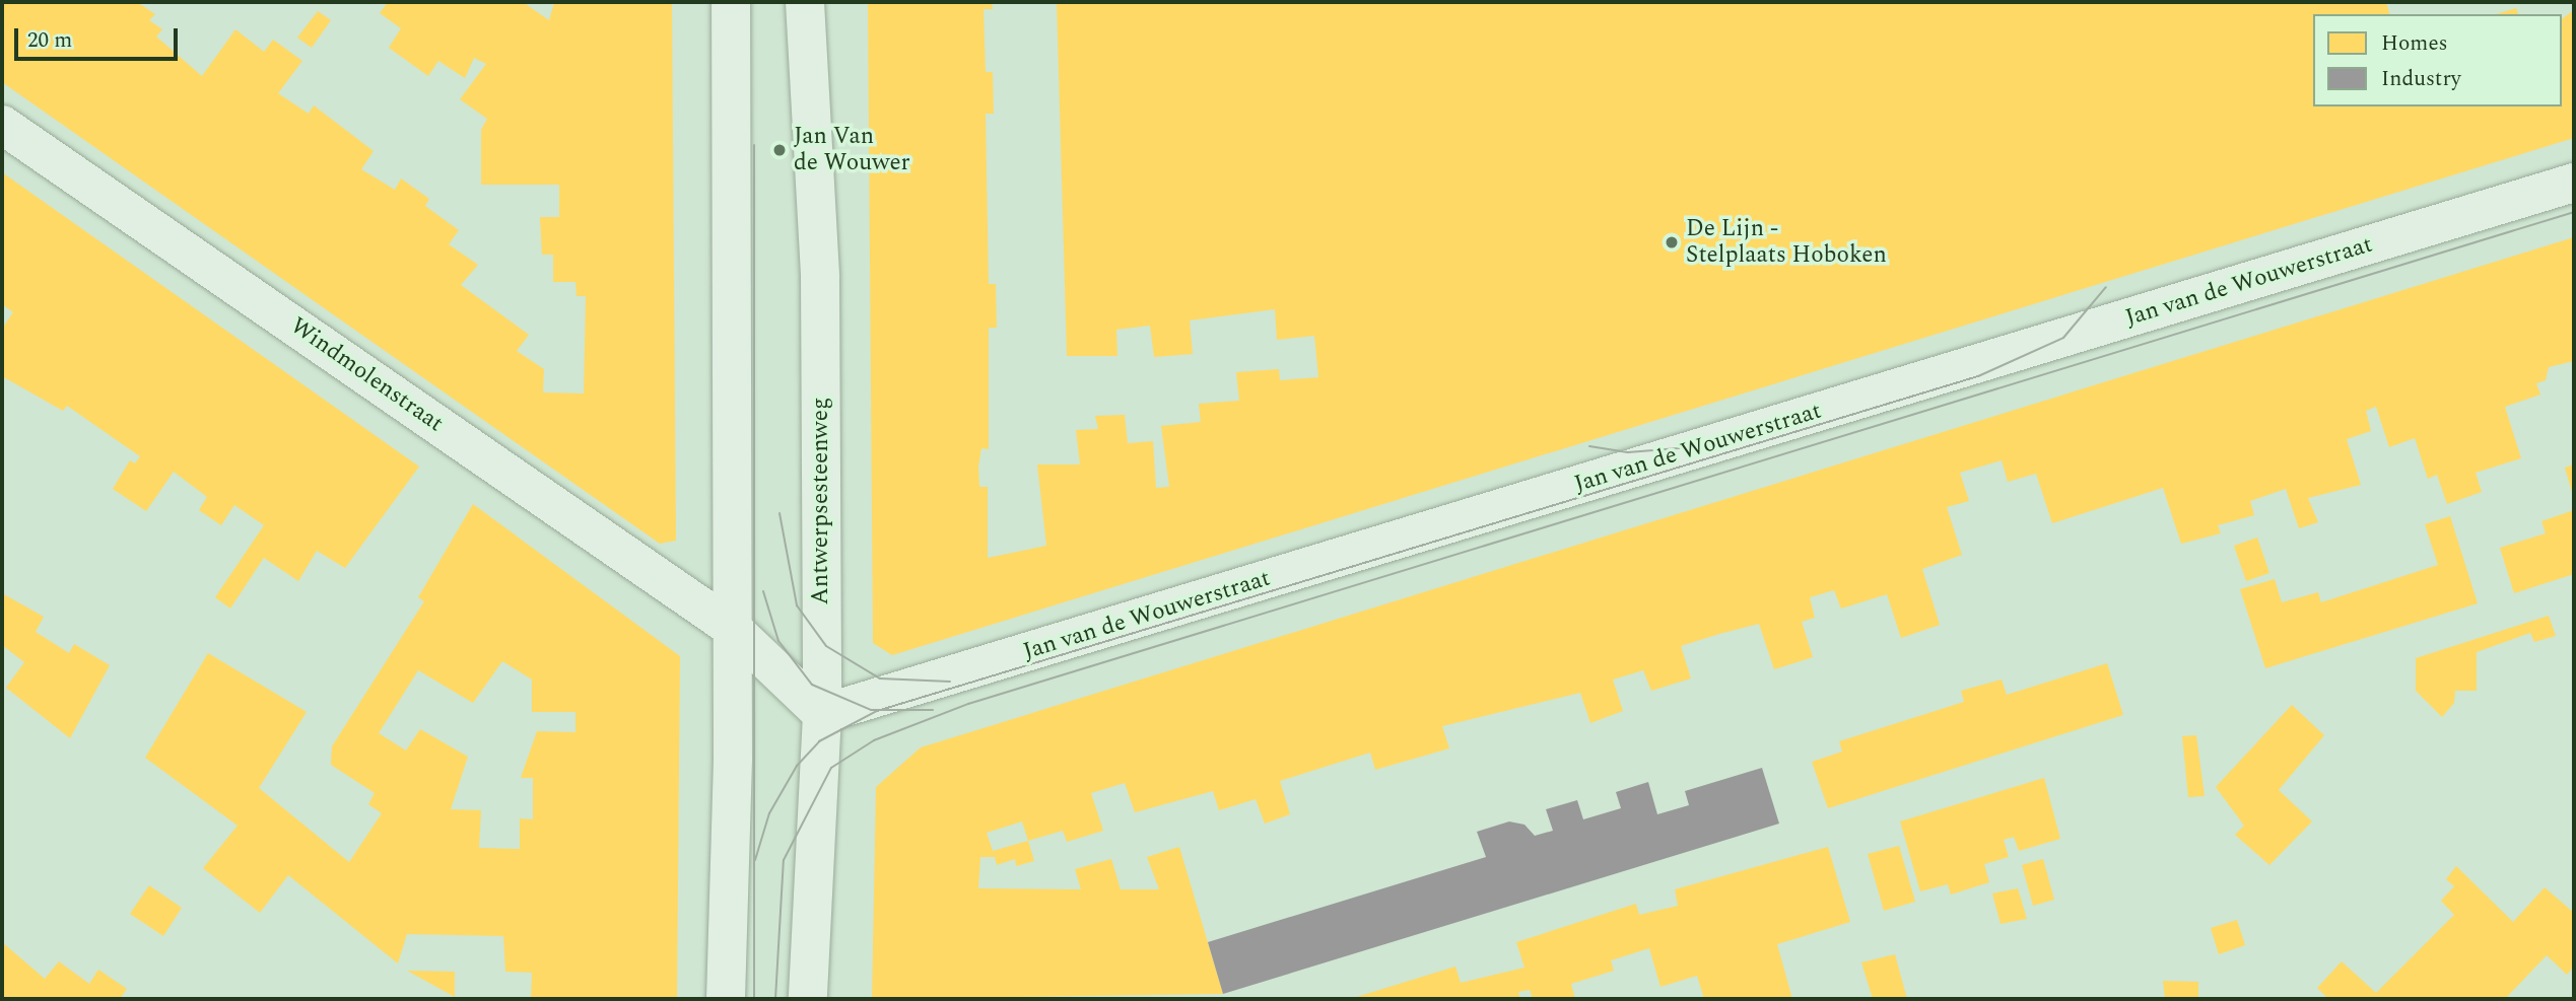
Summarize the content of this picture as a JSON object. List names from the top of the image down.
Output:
{
  "streets": {
    "street": ["Jan van de Wouwerstraat", "Windmolenstraat", "Antwerpsesteenweg"]
  },
  "crossings": [
    ["Jan van de Wouwerstraat", "Windmolenstraat"],
    ["Jan van de Wouwerstraat", "Antwerpsesteenweg"],
    ["Windmolenstraat", "Antwerpsesteenweg"]
  ],
  "places": ["Jan Van de Wouwer", "De Lijn - Stelplaats Hoboken"],
  "legend": ["Homes", "Industry"],
  "scale_bar": "20 m"
}
